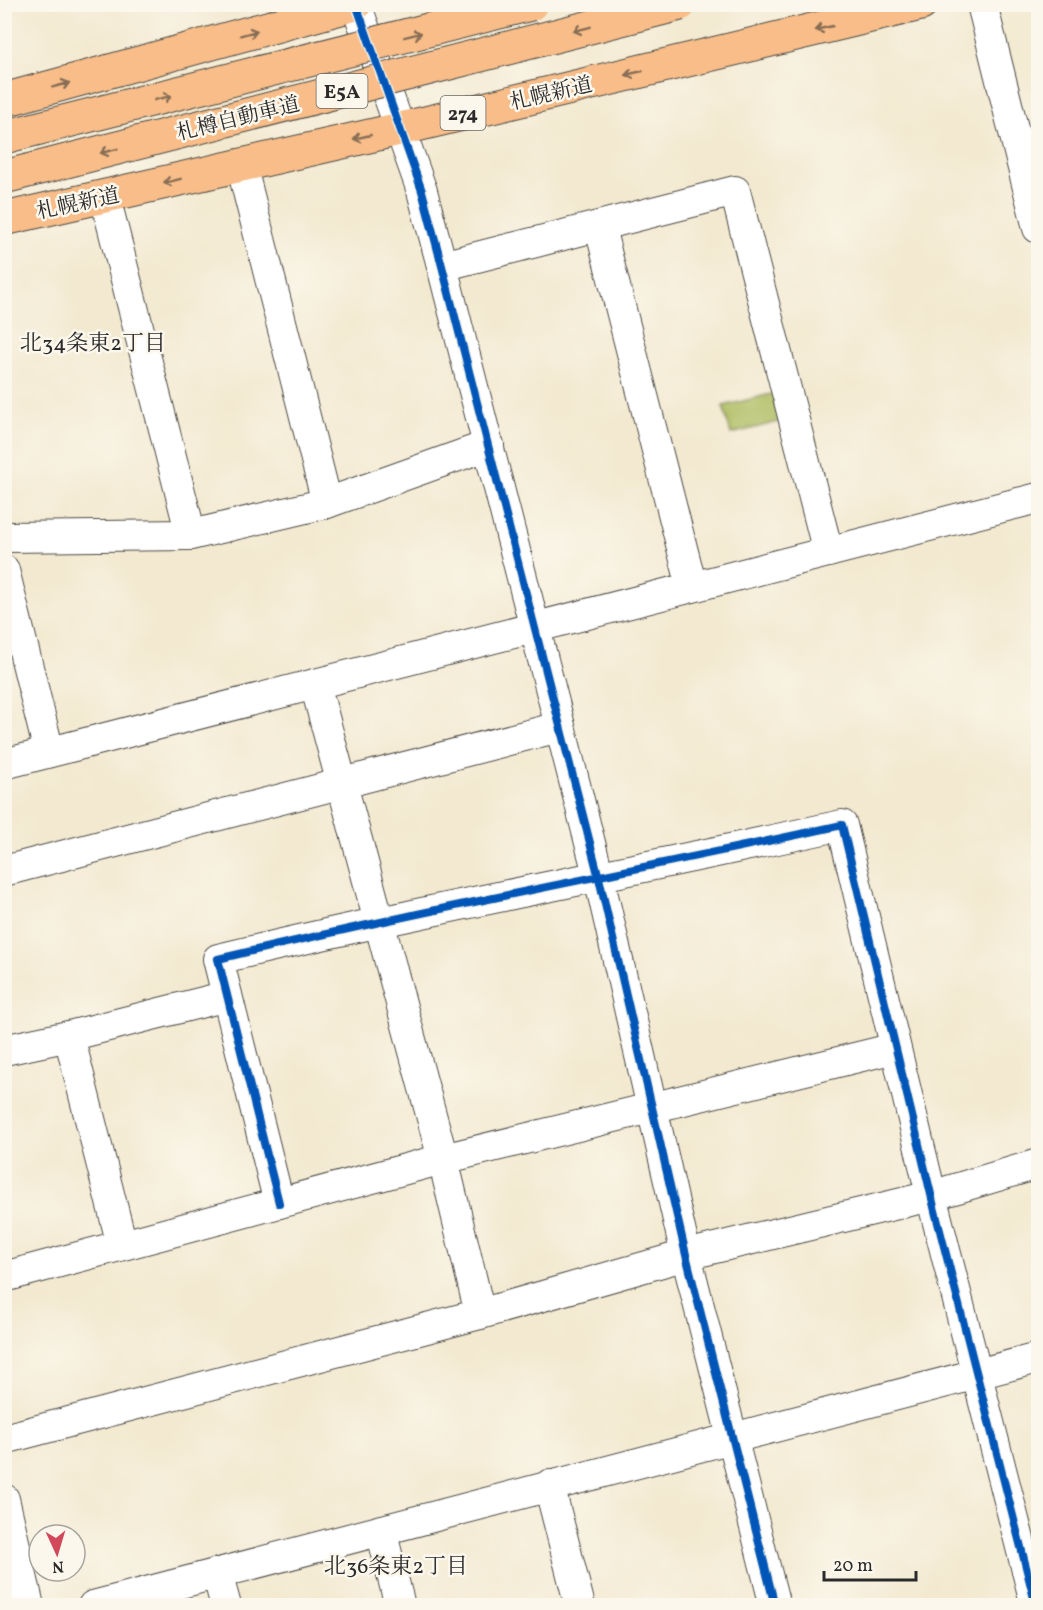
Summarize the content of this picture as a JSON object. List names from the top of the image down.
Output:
{
  "streets": {
    "highway": [
      "E5A",
      "札幌新道",
      "274",
      "札樽自動車道"
    ]
  },
  "districts": ["北34条東2丁目", "北36条東2丁目"],
  "scale_bar": "20 m",
  "north": "bottom"
}
